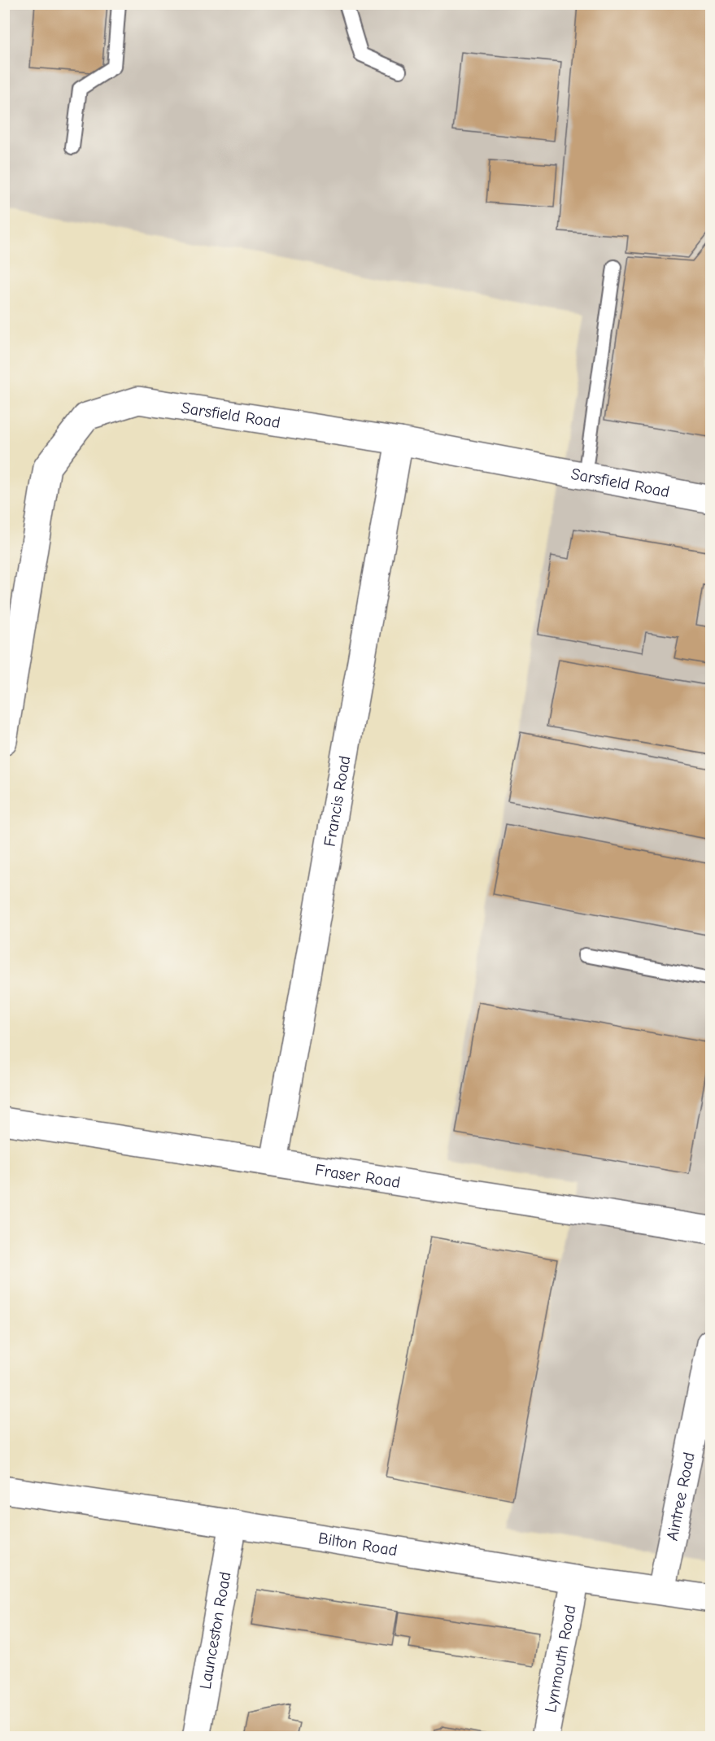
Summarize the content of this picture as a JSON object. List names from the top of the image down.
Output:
{
  "streets": {
    "street": [
      "Sarsfield Road",
      "Francis Road",
      "Fraser Road",
      "Aintree Road",
      "Bilton Road",
      "Launceston Road",
      "Lynmouth Road"
    ]
  },
  "crossings": [
    ["Sarsfield Road", "Francis Road"],
    ["Francis Road", "Fraser Road"],
    ["Aintree Road", "Bilton Road"],
    ["Bilton Road", "Launceston Road"],
    ["Bilton Road", "Lynmouth Road"]
  ]
}
